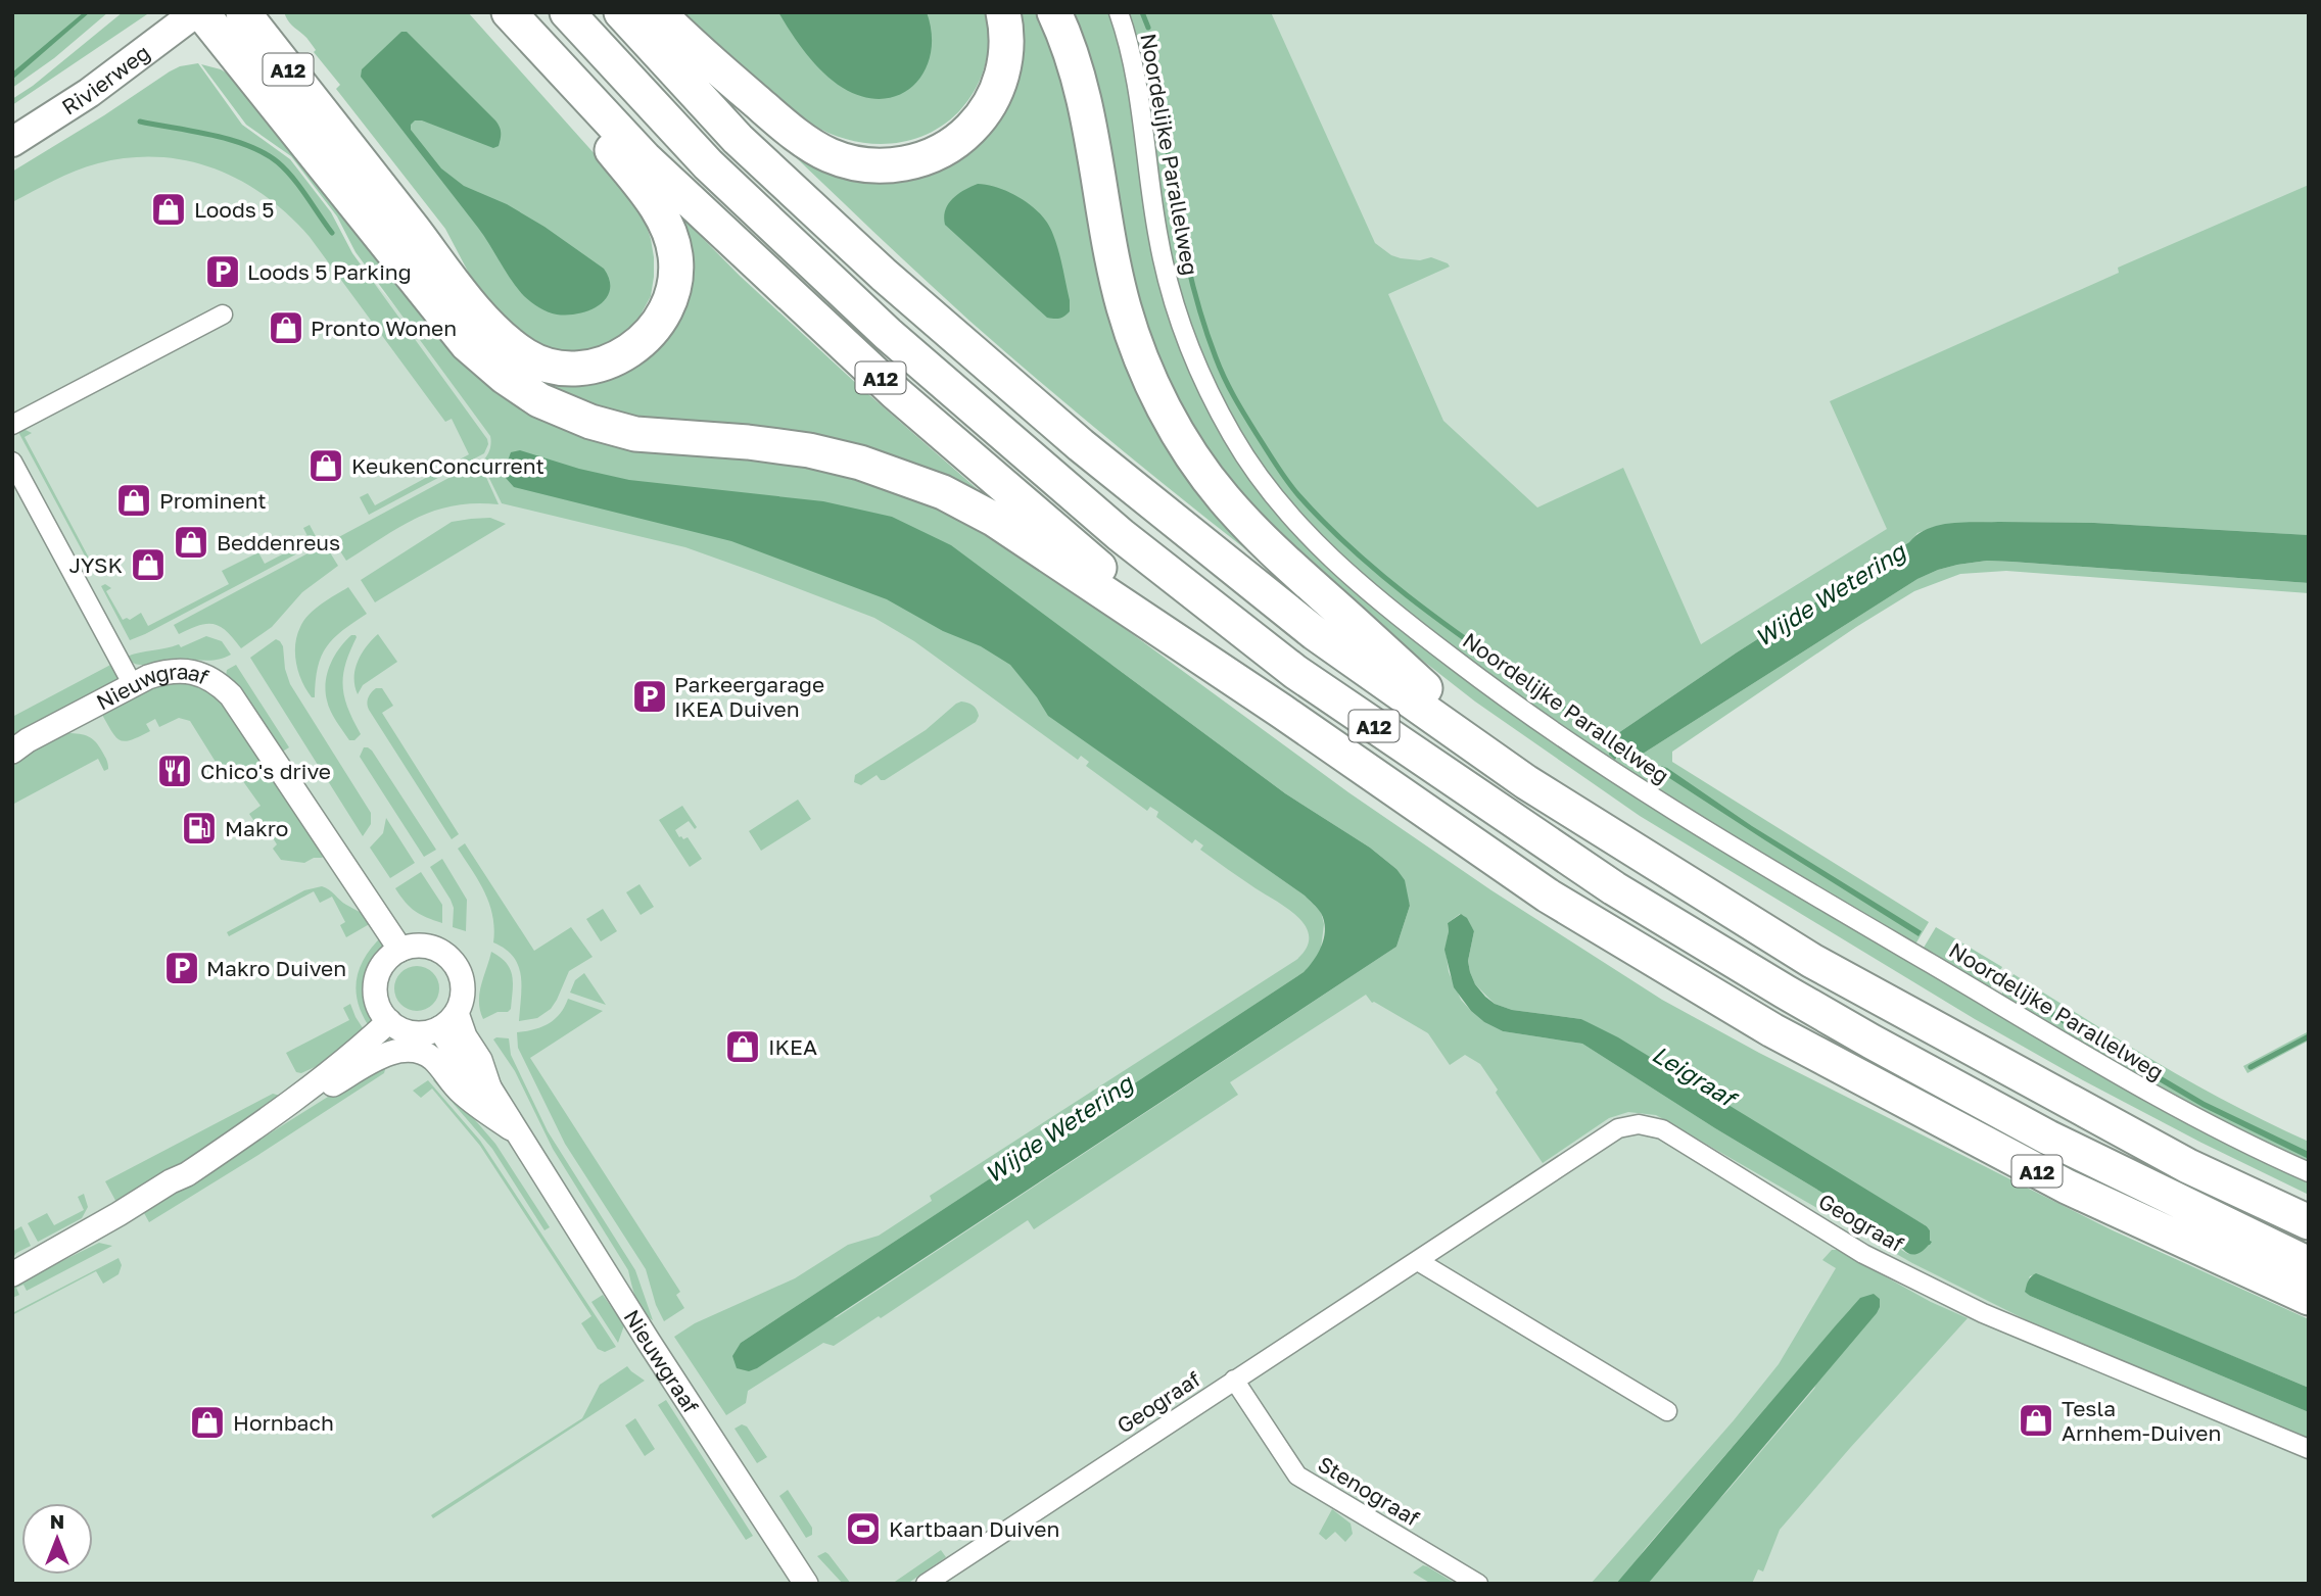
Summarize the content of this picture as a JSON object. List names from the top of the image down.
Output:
{
  "streets": {
    "highway": ["A12"],
    "main road": ["Rivierweg"],
    "street": [
      "Noordelijke Parallelweg",
      "Nieuwgraaf",
      "Geograaf",
      "Stenograaf"
    ]
  },
  "crossings": [
    ["A12", "Rivierweg"],
    ["Geograaf", "Stenograaf"]
  ],
  "water": ["Wijde Wetering", "Leigraaf"],
  "places": {
    "shop": [
      "Loods 5",
      "Pronto Wonen",
      "KeukenConcurrent",
      "Prominent",
      "Beddenreus",
      "JYSK",
      "IKEA",
      "Tesla Arnhem-Duiven",
      "Hornbach"
    ],
    "parking": ["Loods 5 Parking", "Parkeergarage IKEA Duiven", "Makro Duiven"],
    "restaurant": ["Chico's drive"],
    "fuel station": ["Makro"],
    "sports": ["Kartbaan Duiven"]
  },
  "north": "top"
}
